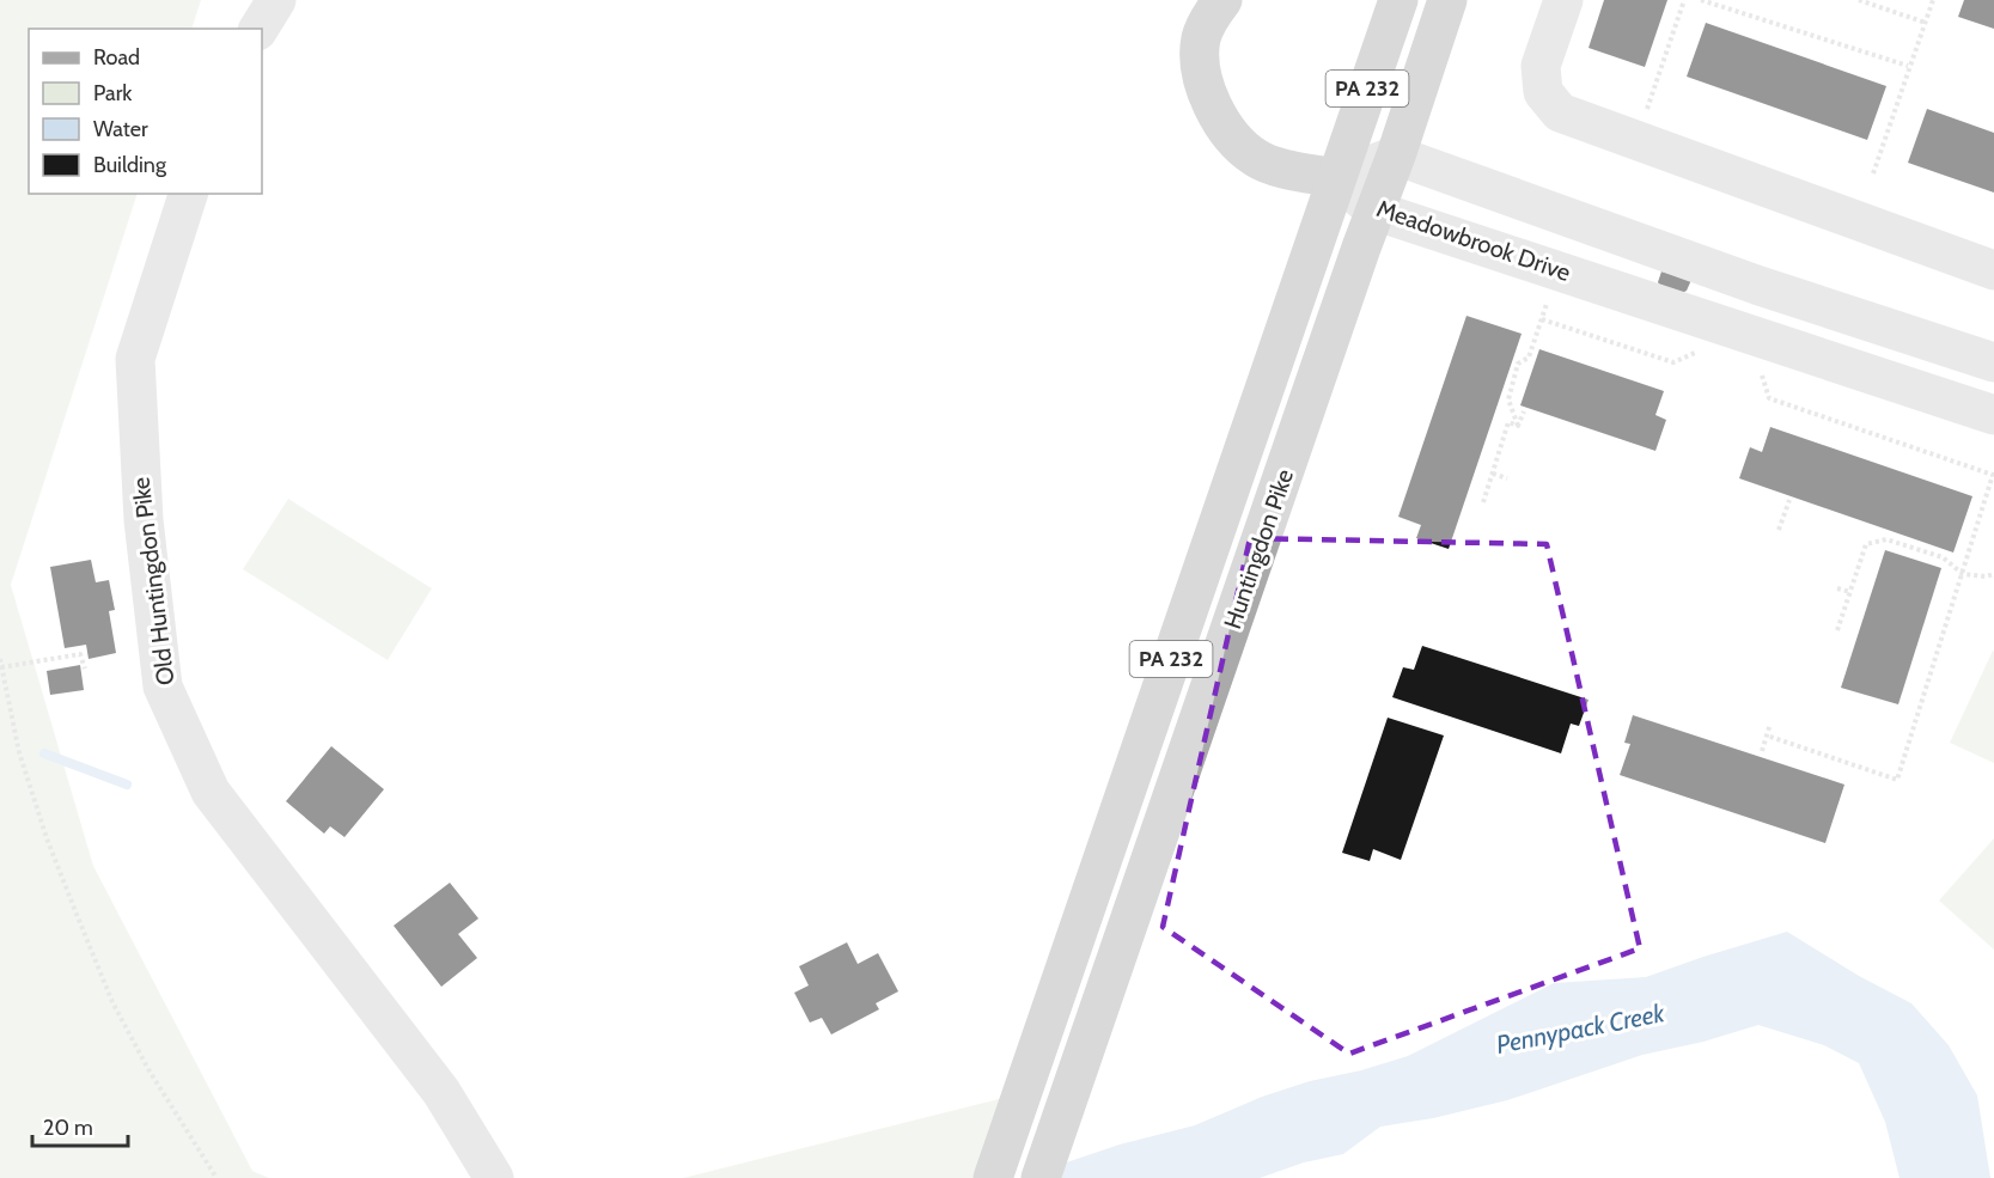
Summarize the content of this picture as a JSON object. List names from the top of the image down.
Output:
{
  "streets": {
    "main road": ["PA 232", "Huntingdon Pike"],
    "street": ["Meadowbrook Drive", "Old Huntingdon Pike"]
  },
  "crossings": [
    ["Meadowbrook Drive", "Huntingdon Pike"]
  ],
  "water": ["Pennypack Creek"],
  "legend": [
    "Road",
    "Park",
    "Water",
    "Building"
  ],
  "scale_bar": "20 m"
}
